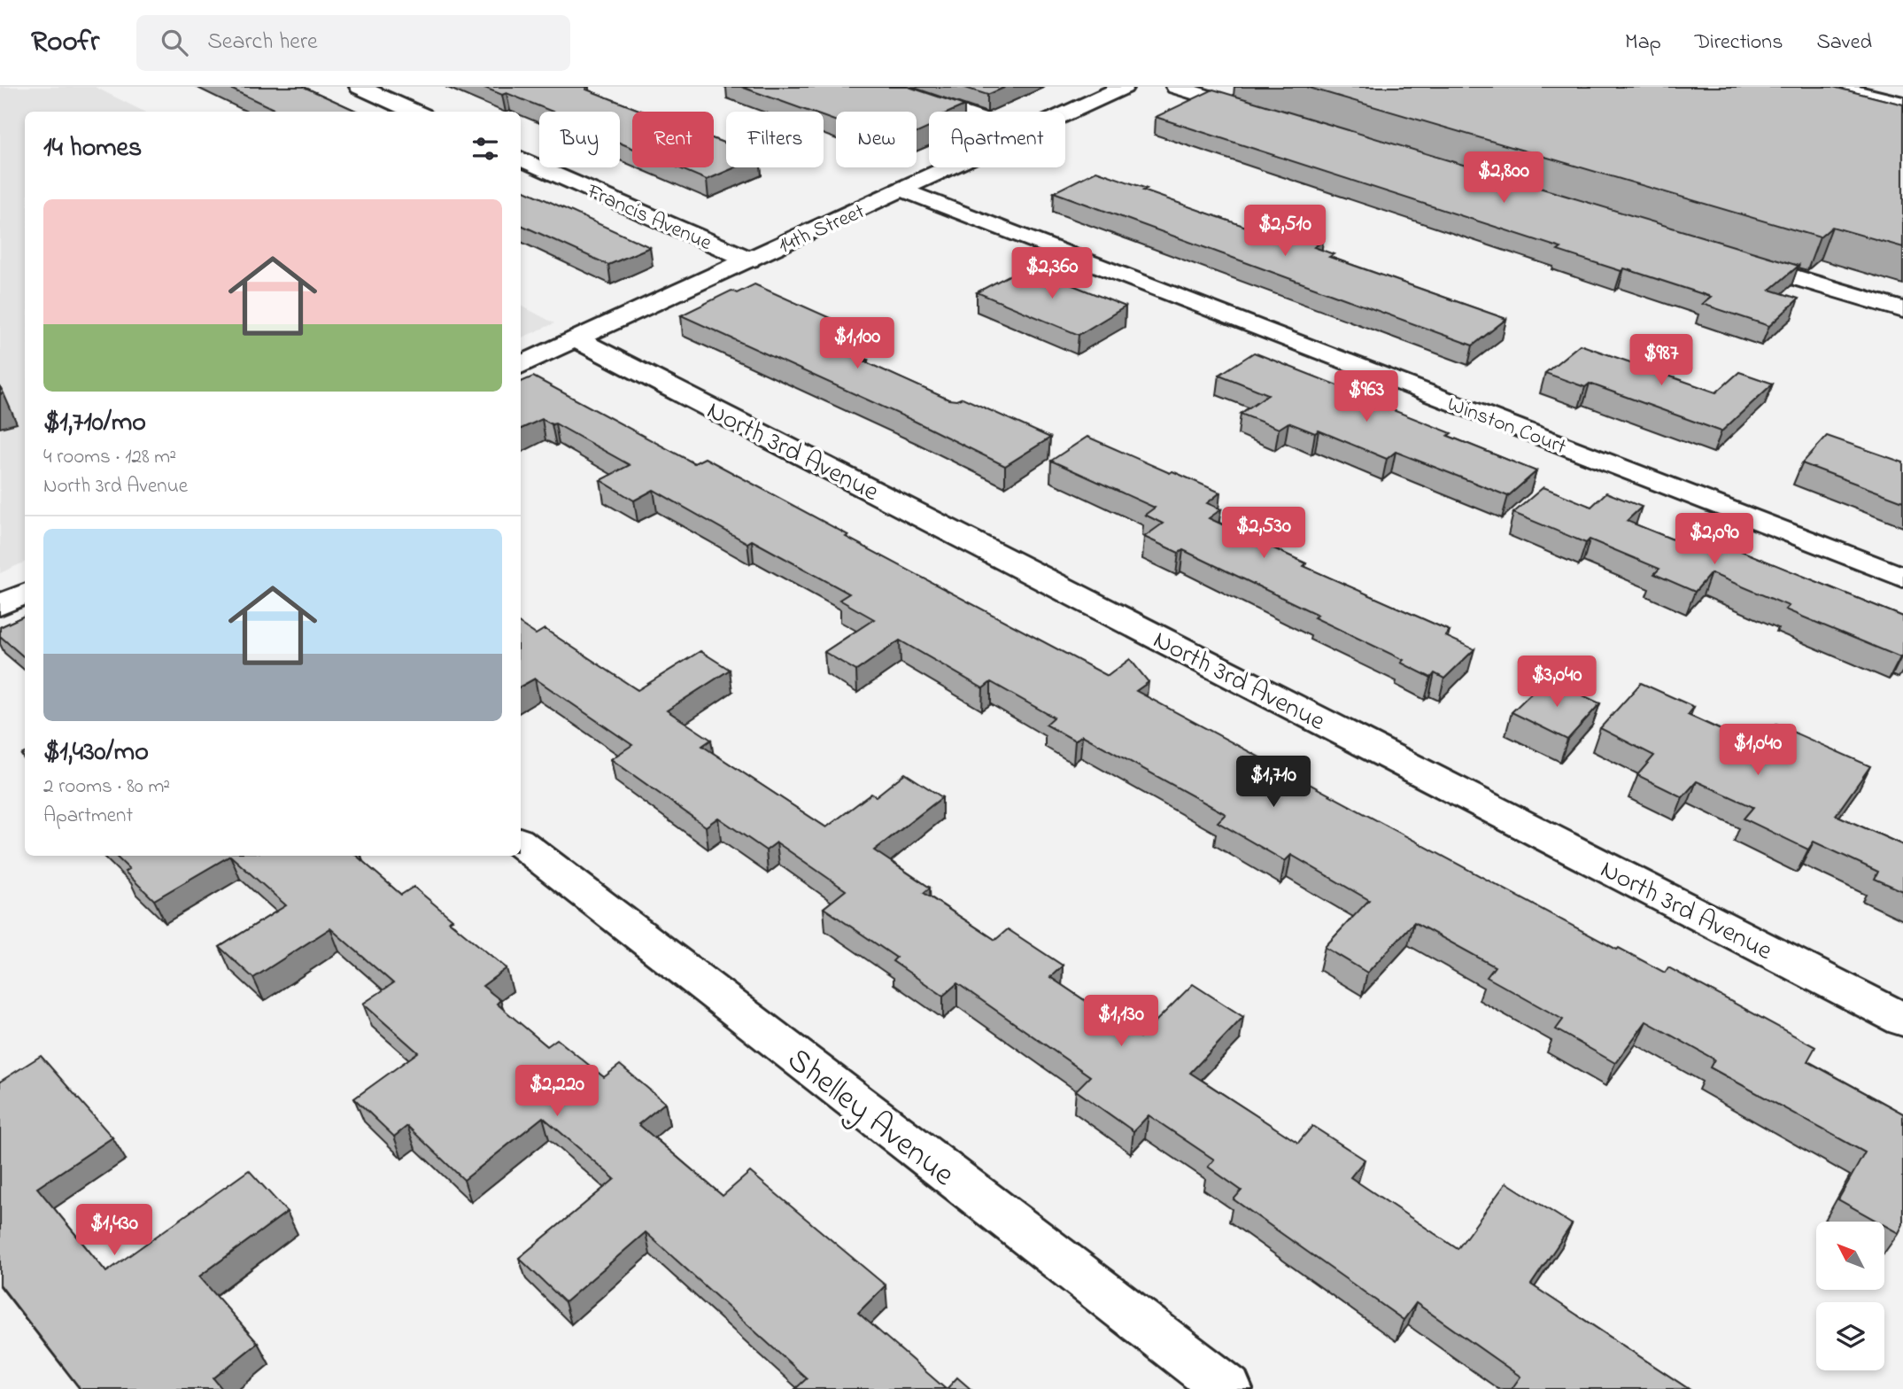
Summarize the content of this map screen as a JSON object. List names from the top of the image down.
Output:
{
  "streets": {
    "street": [
      "Francis Avenue",
      "14th Street",
      "Winston Court",
      "North 3rd Avenue",
      "Shelley Avenue"
    ]
  },
  "crossings": [
    ["Francis Avenue", "14th Street"],
    ["14th Street", "Winston Court"],
    ["14th Street", "North 3rd Avenue"]
  ],
  "north": "top left",
  "page": {
    "header": "Roofr",
    "search": "Search here",
    "nav": ["Map", "Directions", "Saved"],
    "chip": [
      "Buy",
      "Rent",
      "Filters",
      "New",
      "Apartment"
    ],
    "heading": "14 homes",
    "price": [
      "$2,800",
      "$2,510",
      "$2,360",
      "$1,100",
      "$987",
      "$963",
      "$2,530",
      "$2,090",
      "$3,040",
      "$1,040",
      "$1,710",
      "$1,130",
      "$2,220",
      "$1,430"
    ],
    "list": [
      {
        "name": "$1,710/mo",
        "note": "4 rooms · 128 m² · North 3rd Avenue"
      },
      {
        "name": "$1,430/mo",
        "note": "2 rooms · 80 m² · Apartment"
      }
    ]
  }
}
